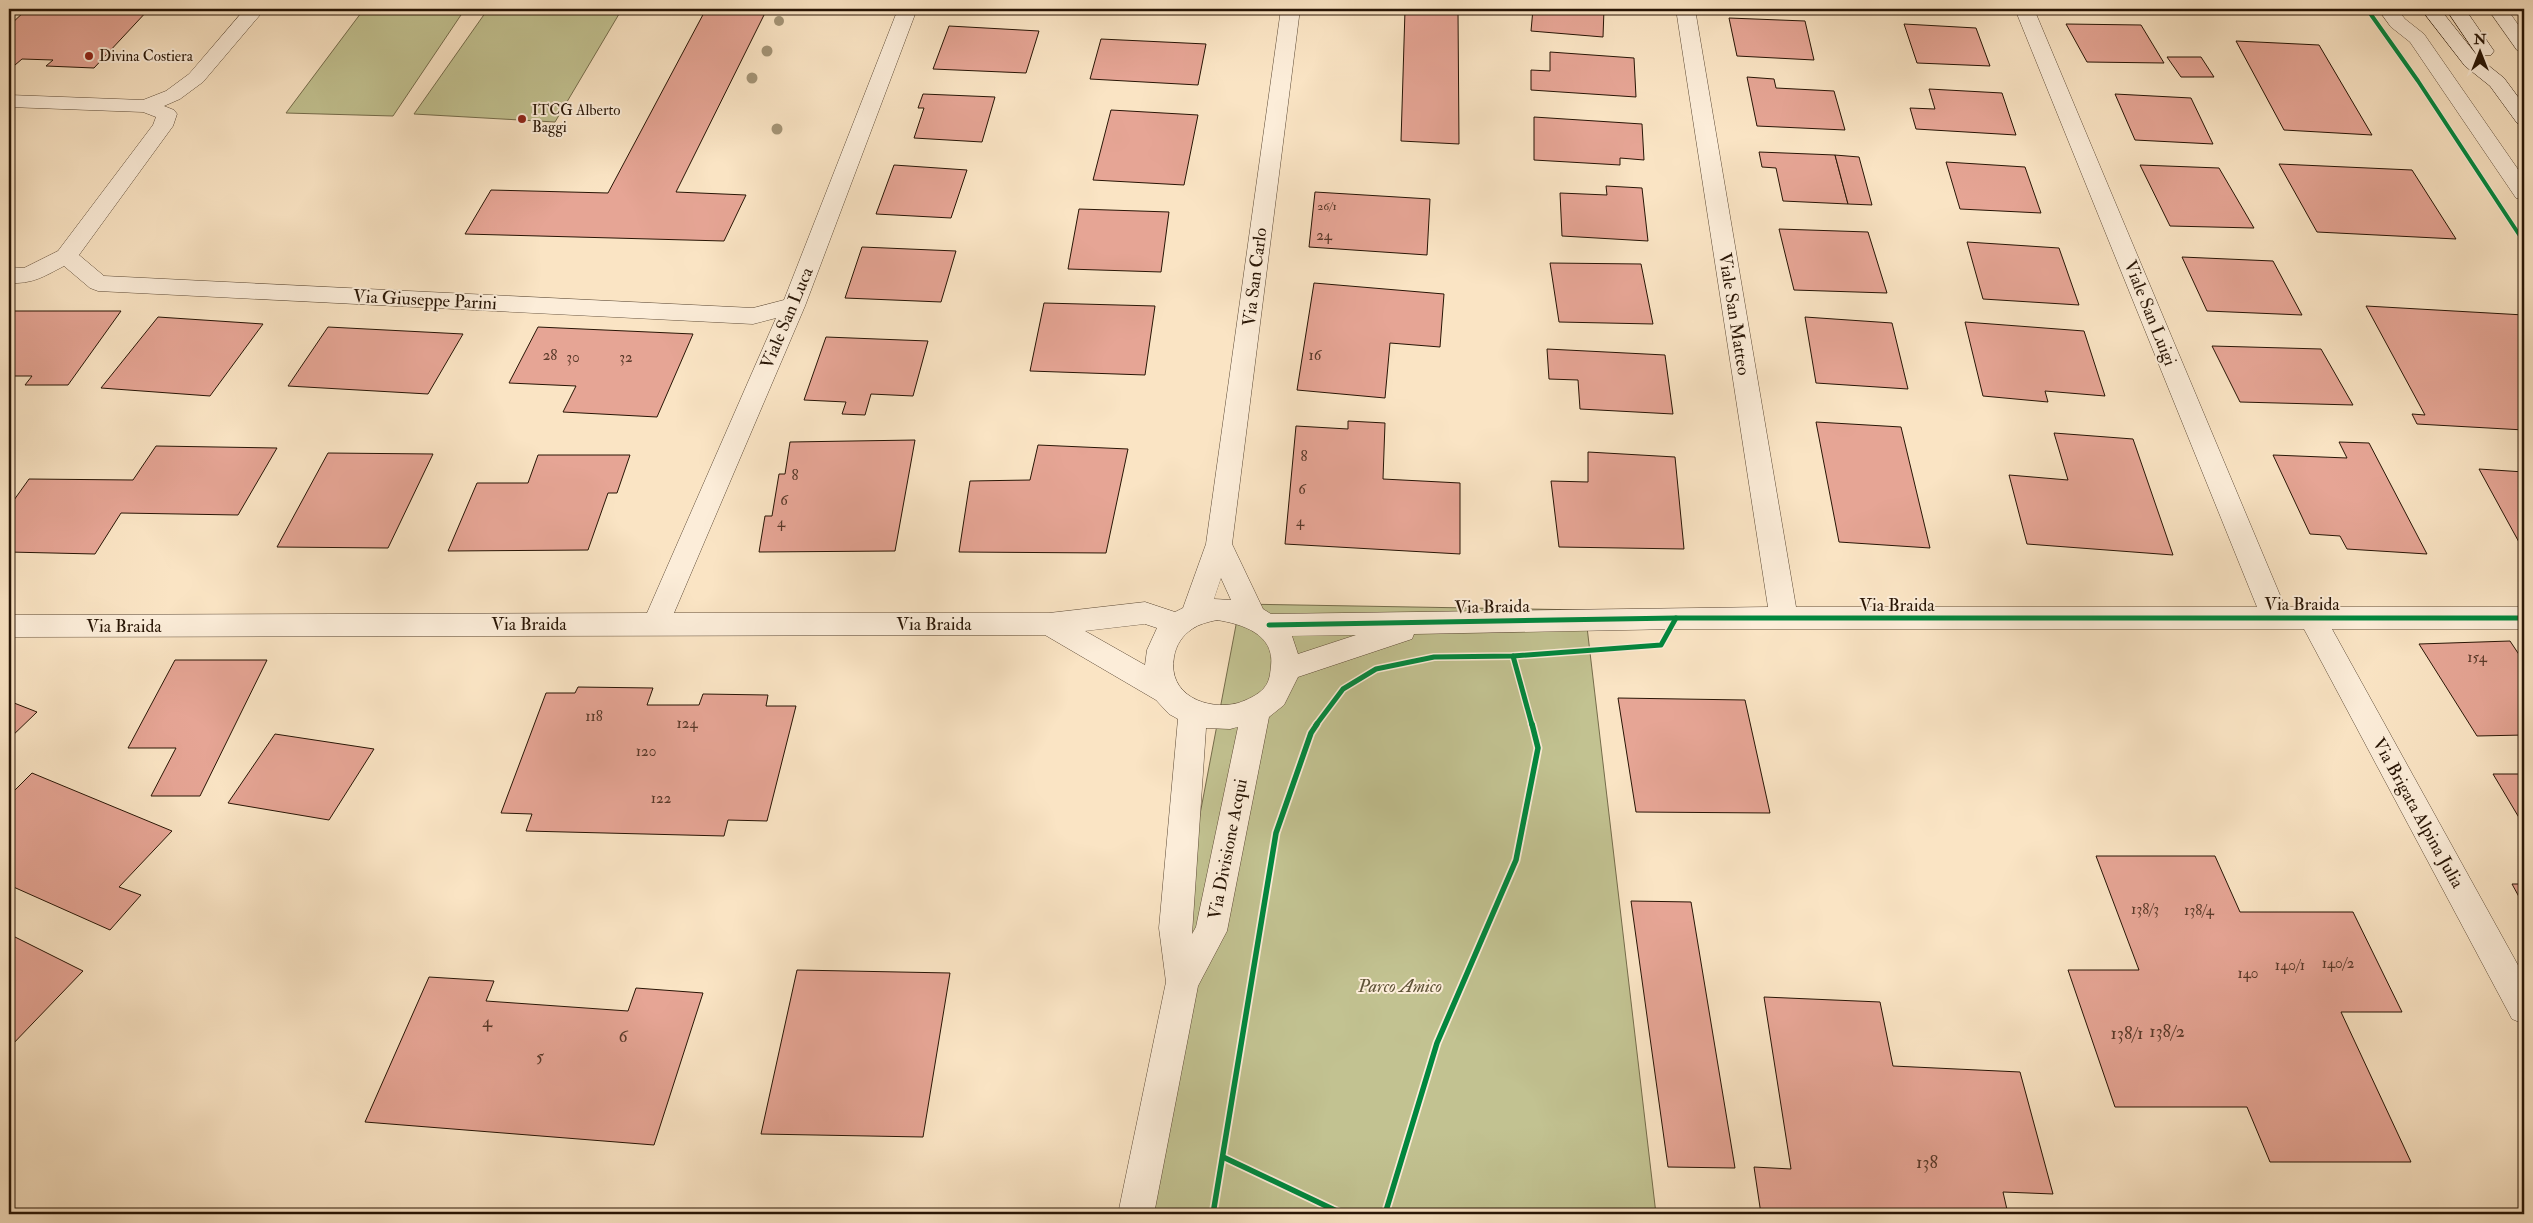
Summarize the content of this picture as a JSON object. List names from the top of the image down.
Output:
{
  "streets": {
    "street": [
      "Via San Carlo",
      "Via Giuseppe Parini",
      "Viale San Luigi",
      "Viale San Matteo",
      "Viale San Luca",
      "Via Braida",
      "Via Brigata Alpina Julia",
      "Via Divisione Acqui"
    ]
  },
  "crossings": [
    ["Via San Carlo", "Via Braida"],
    ["Via San Carlo", "Via Divisione Acqui"],
    ["Via Giuseppe Parini", "Viale San Luca"],
    ["Viale San Luigi", "Via Braida"],
    ["Viale San Matteo", "Via Braida"],
    ["Viale San Luca", "Via Braida"],
    ["Via Braida", "Via Brigata Alpina Julia"],
    ["Via Braida", "Via Divisione Acqui"]
  ],
  "parks": ["Parco Amico"],
  "places": ["Divina Costiera", "ITCG Alberto Baggi"],
  "house_numbers": [
    "26/1",
    "24",
    "28",
    "16",
    "30",
    "32",
    "8",
    "8",
    "6",
    "6",
    "4",
    "4",
    "154",
    "118",
    "124",
    "120",
    "122",
    "138/3",
    "138/4",
    "140/2",
    "140/1",
    "140",
    "4",
    "138/2",
    "138/1",
    "6",
    "5",
    "138"
  ],
  "north": "top"
}
